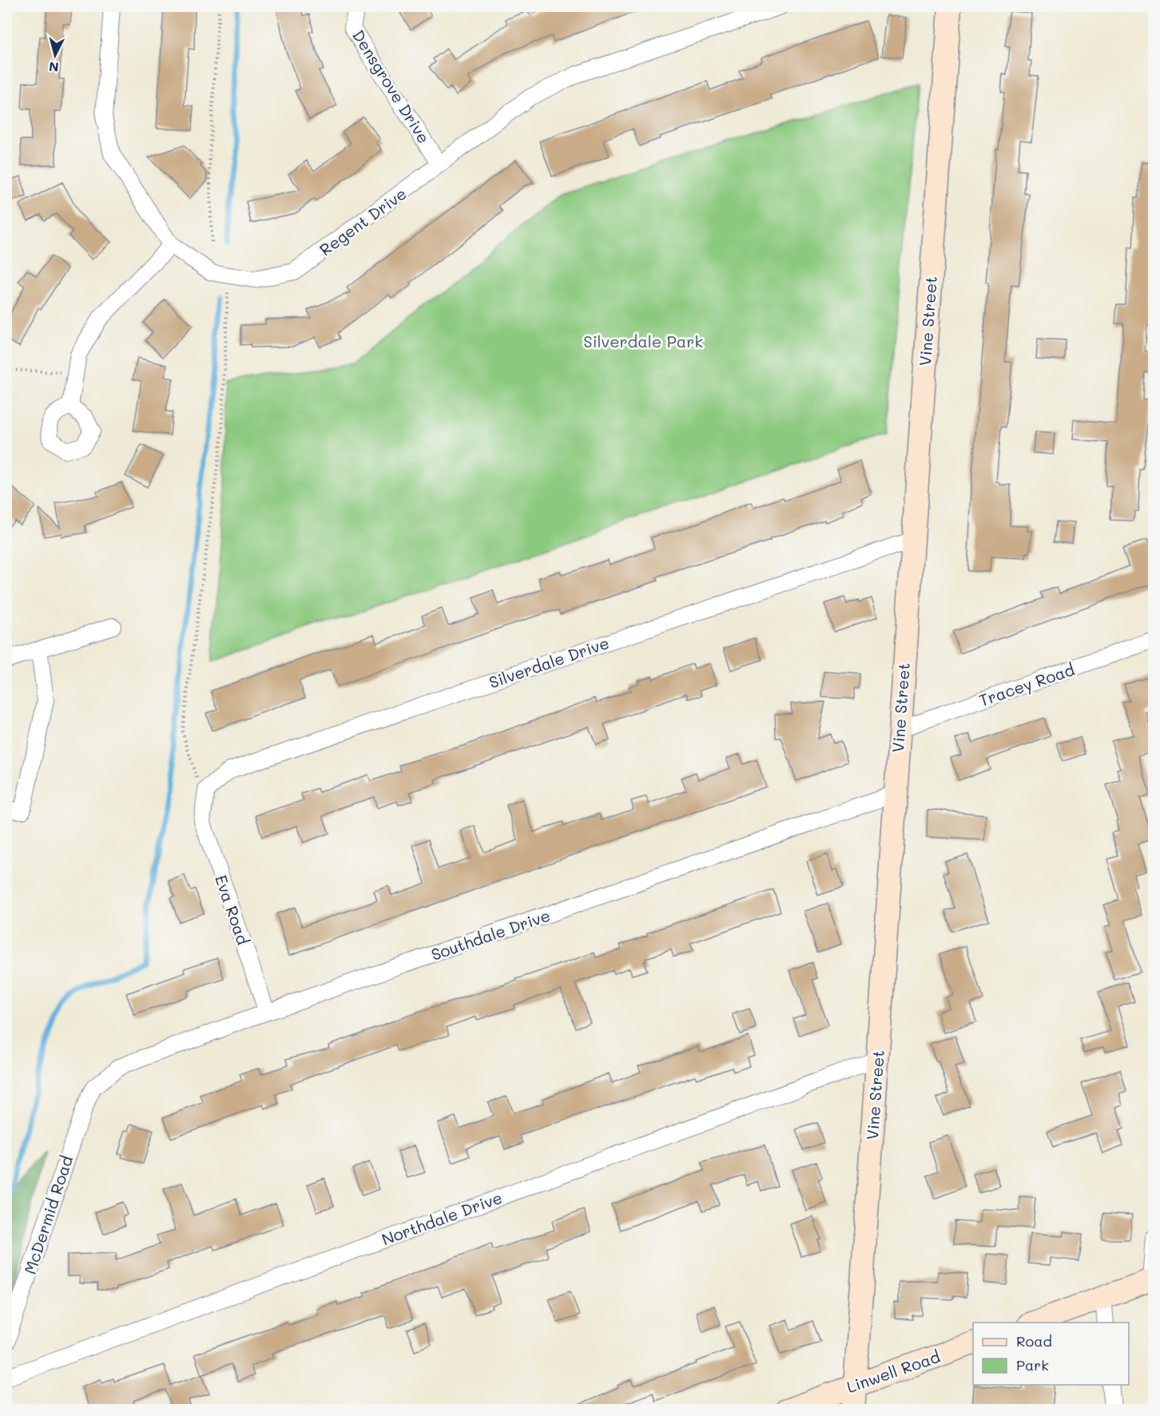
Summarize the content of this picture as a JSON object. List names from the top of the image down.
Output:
{
  "streets": {
    "street": [
      "Densgrove Drive",
      "Regent Drive",
      "Vine Street",
      "Silverdale Drive",
      "Tracey Road",
      "Eva Road",
      "Southdale Drive",
      "McDermid Road",
      "Northdale Drive",
      "Linwell Road"
    ]
  },
  "crossings": [
    ["Densgrove Drive", "Regent Drive"],
    ["Vine Street", "Silverdale Drive"],
    ["Vine Street", "Tracey Road"],
    ["Vine Street", "Southdale Drive"],
    ["Vine Street", "Northdale Drive"],
    ["Vine Street", "Linwell Road"],
    ["Silverdale Drive", "Eva Road"],
    ["Eva Road", "Southdale Drive"],
    ["Southdale Drive", "McDermid Road"]
  ],
  "parks": ["Silverdale Park"],
  "legend": ["Road", "Park"],
  "north": "bottom"
}
